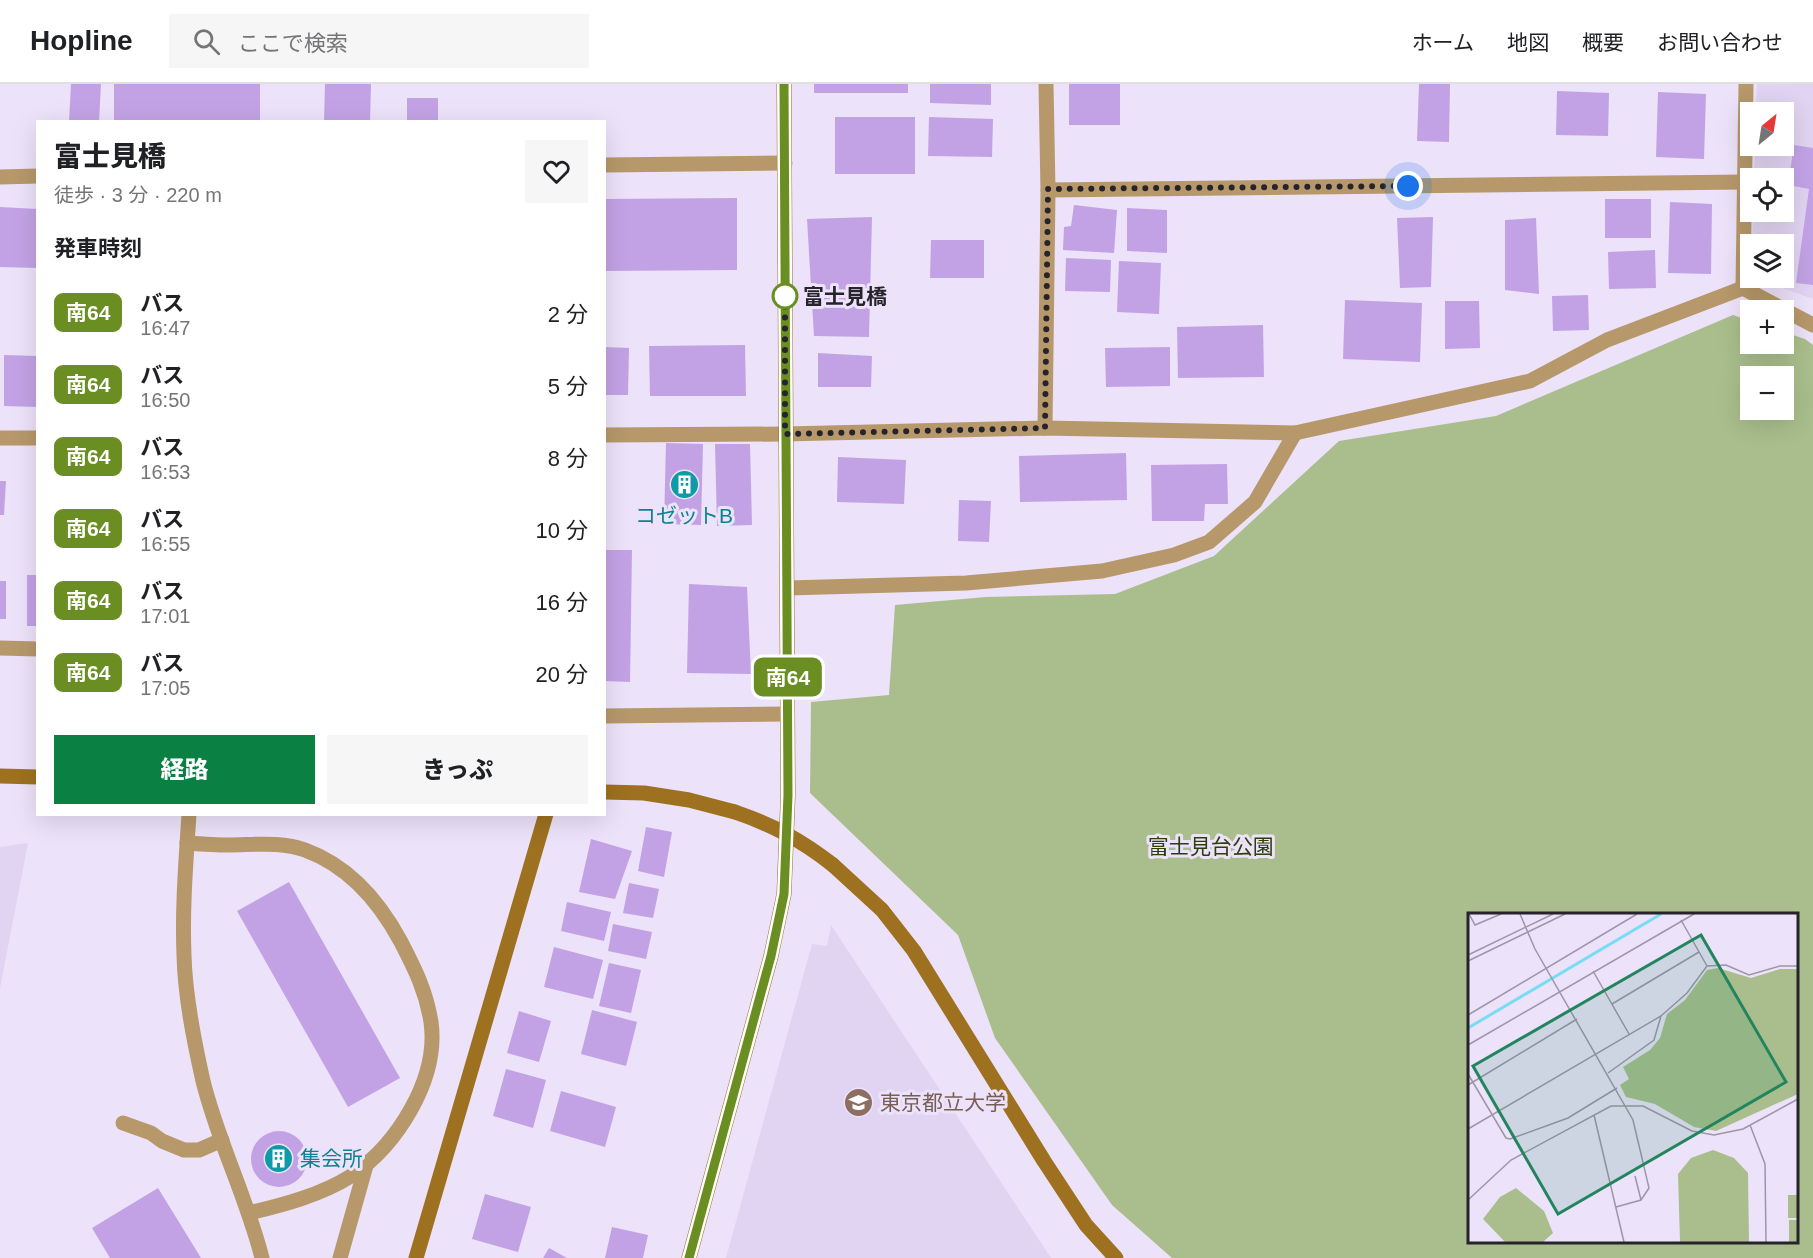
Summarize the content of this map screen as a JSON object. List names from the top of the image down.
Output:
{
  "parks": ["富士見台公園"],
  "places": {
    "other": ["富士見橋"],
    "building": ["コゼットB", "集会所"],
    "school or university": ["東京都立大学"]
  },
  "lines": ["bus line 南64"],
  "north": "top right",
  "page": {
    "header": "Hopline",
    "search": "ここで検索",
    "nav": [
      "ホーム",
      "地図",
      "概要",
      "お問い合わせ"
    ],
    "on_map": "南64",
    "map_buttons": ["+", "−"],
    "heading": [
      ["富士見橋", "徒歩 · 3 分 · 220 m"],
      "発車時刻"
    ],
    "list": [
      {
        "mark": "南64",
        "name": "バス",
        "note": "16:47",
        "value": "2 分"
      },
      {
        "mark": "南64",
        "name": "バス",
        "note": "16:50",
        "value": "5 分"
      },
      {
        "mark": "南64",
        "name": "バス",
        "note": "16:53",
        "value": "8 分"
      },
      {
        "mark": "南64",
        "name": "バス",
        "note": "16:55",
        "value": "10 分"
      },
      {
        "mark": "南64",
        "name": "バス",
        "note": "17:01",
        "value": "16 分"
      },
      {
        "mark": "南64",
        "name": "バス",
        "note": "17:05",
        "value": "20 分"
      }
    ],
    "buttons": ["経路", "きっぷ"]
  }
}
